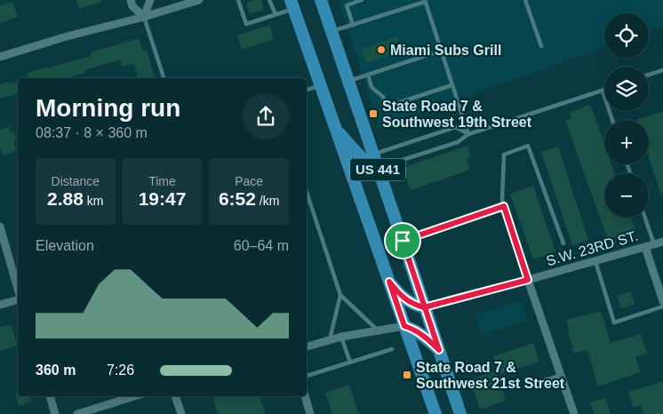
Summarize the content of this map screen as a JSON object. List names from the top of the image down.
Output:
{
  "streets": {
    "main road": ["US 441"],
    "street": ["S.W. 23RD ST."]
  },
  "crossings": [
    ["US 441", "S.W. 23RD ST."]
  ],
  "places": {
    "other": ["Miami Subs Grill"],
    "transit": ["State Road 7 & Southwest 19th Street", "State Road 7 & Southwest 21st Street"]
  },
  "page": {
    "map_buttons": ["+", "−"],
    "heading": ["Morning run", "08:37 · 8 × 360 m"],
    "stats": [
      ["Distance", "2.88 km"],
      ["Time", "19:47"],
      ["Pace", "6:52 /km"]
    ],
    "chart": ["Elevation", "60–64 m"],
    "list": [
      {
        "name": "360 m",
        "note": "7:26"
      }
    ]
  }
}
